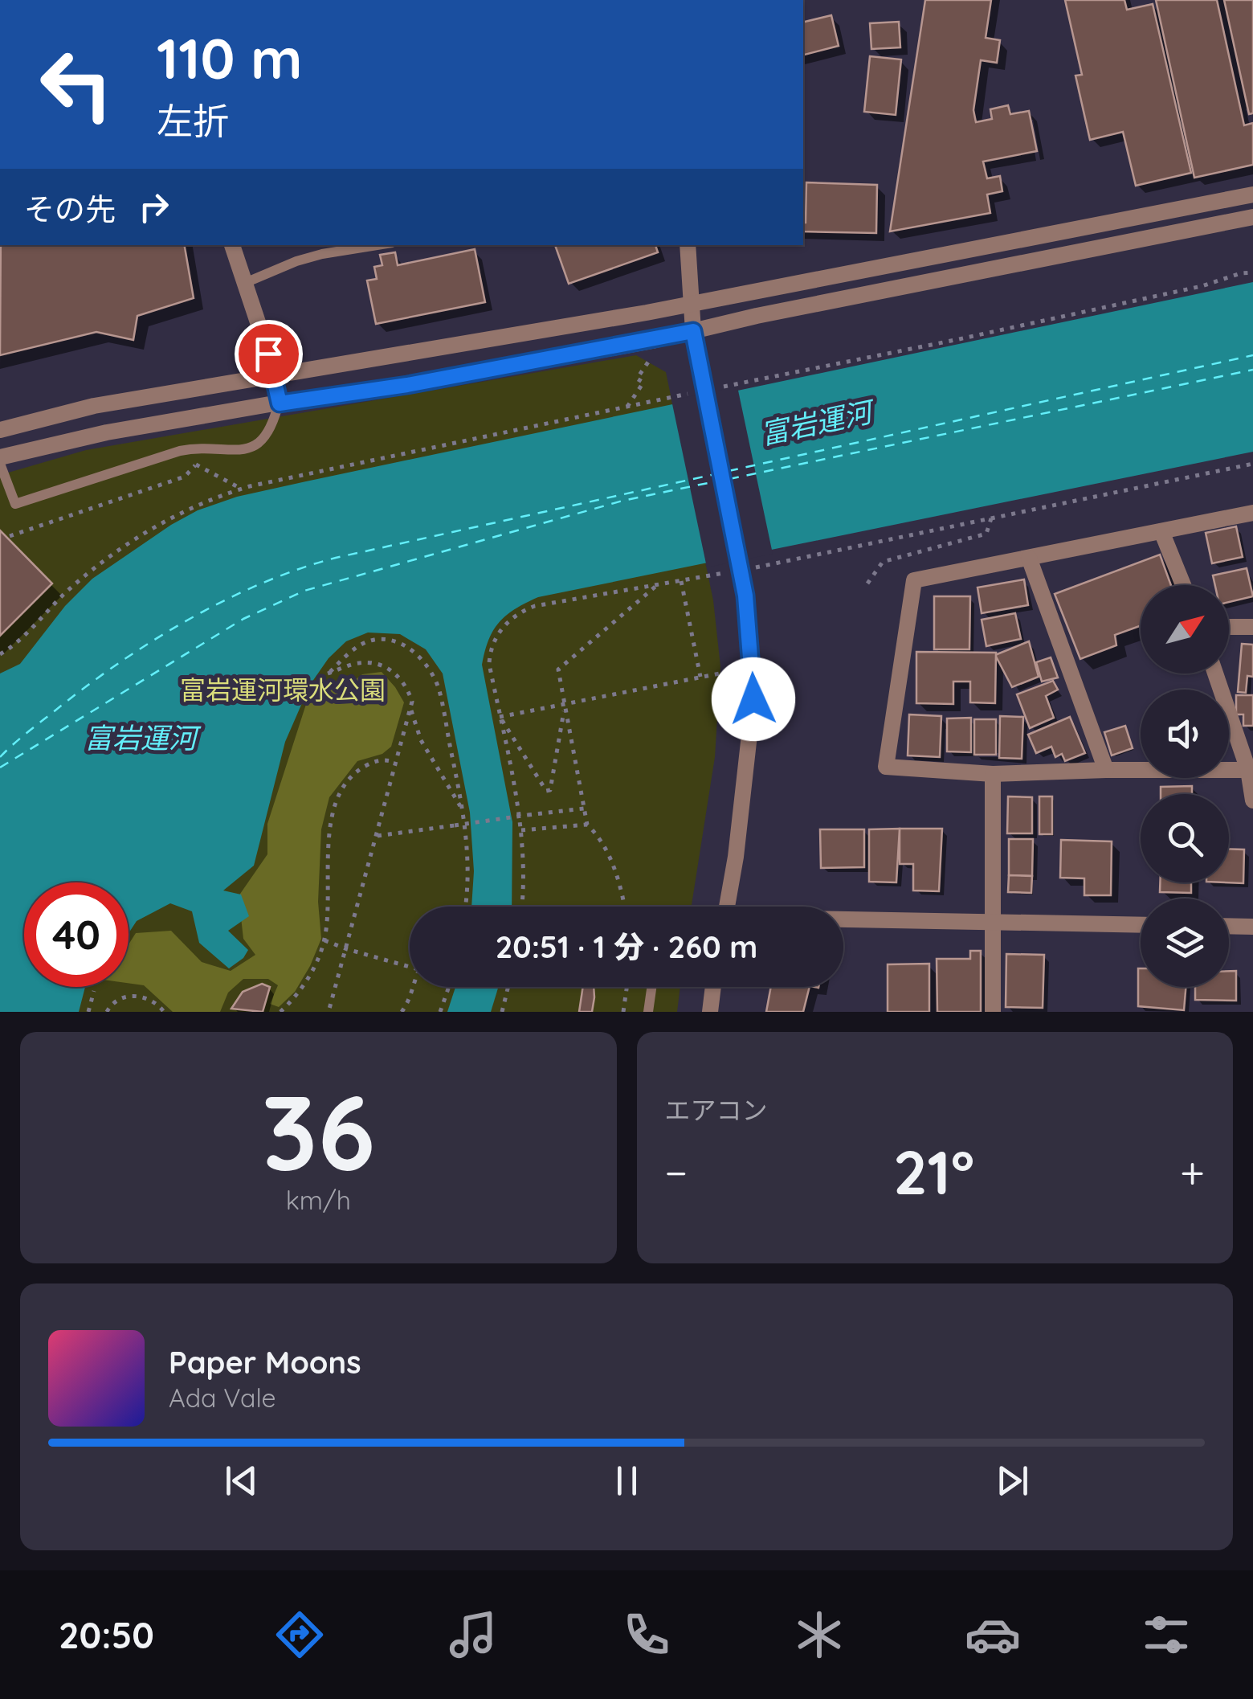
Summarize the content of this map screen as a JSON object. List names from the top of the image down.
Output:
{
  "water": ["富岩運河"],
  "parks": ["富岩運河環水公園"],
  "north": "top right",
  "page": {
    "turn": ["110 m", "左折"],
    "then": "その先",
    "limit": "40",
    "trip": "20:51 · 1 分 · 260 m",
    "tile": [
      ["36", "km/h"],
      "エアコン"
    ],
    "heat": ["−", "21°", "+"],
    "song": ["Paper Moons", "Ada Vale"],
    "tabs": "20:50"
  }
}
